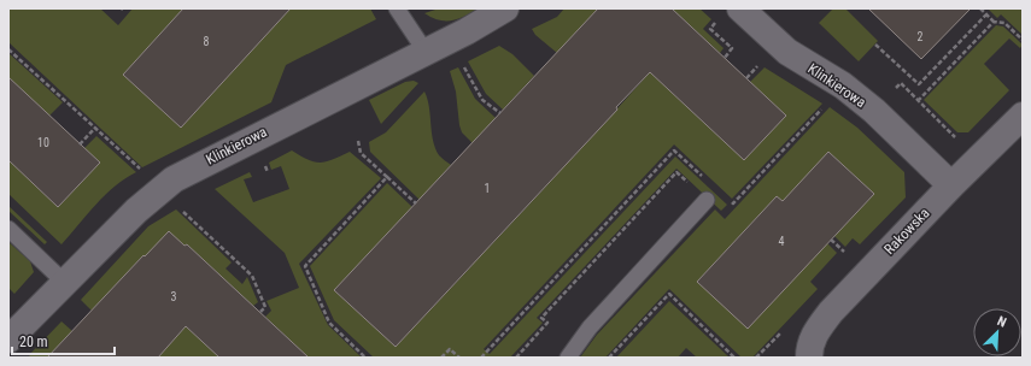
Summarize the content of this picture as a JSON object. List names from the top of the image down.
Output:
{
  "streets": {
    "street": ["Klinkierowa", "Rakowska"]
  },
  "crossings": [
    ["Klinkierowa", "Rakowska"]
  ],
  "house_numbers": [
    "2",
    "8",
    "10",
    "1",
    "4",
    "3"
  ],
  "scale_bar": "20 m",
  "north": "top right"
}
